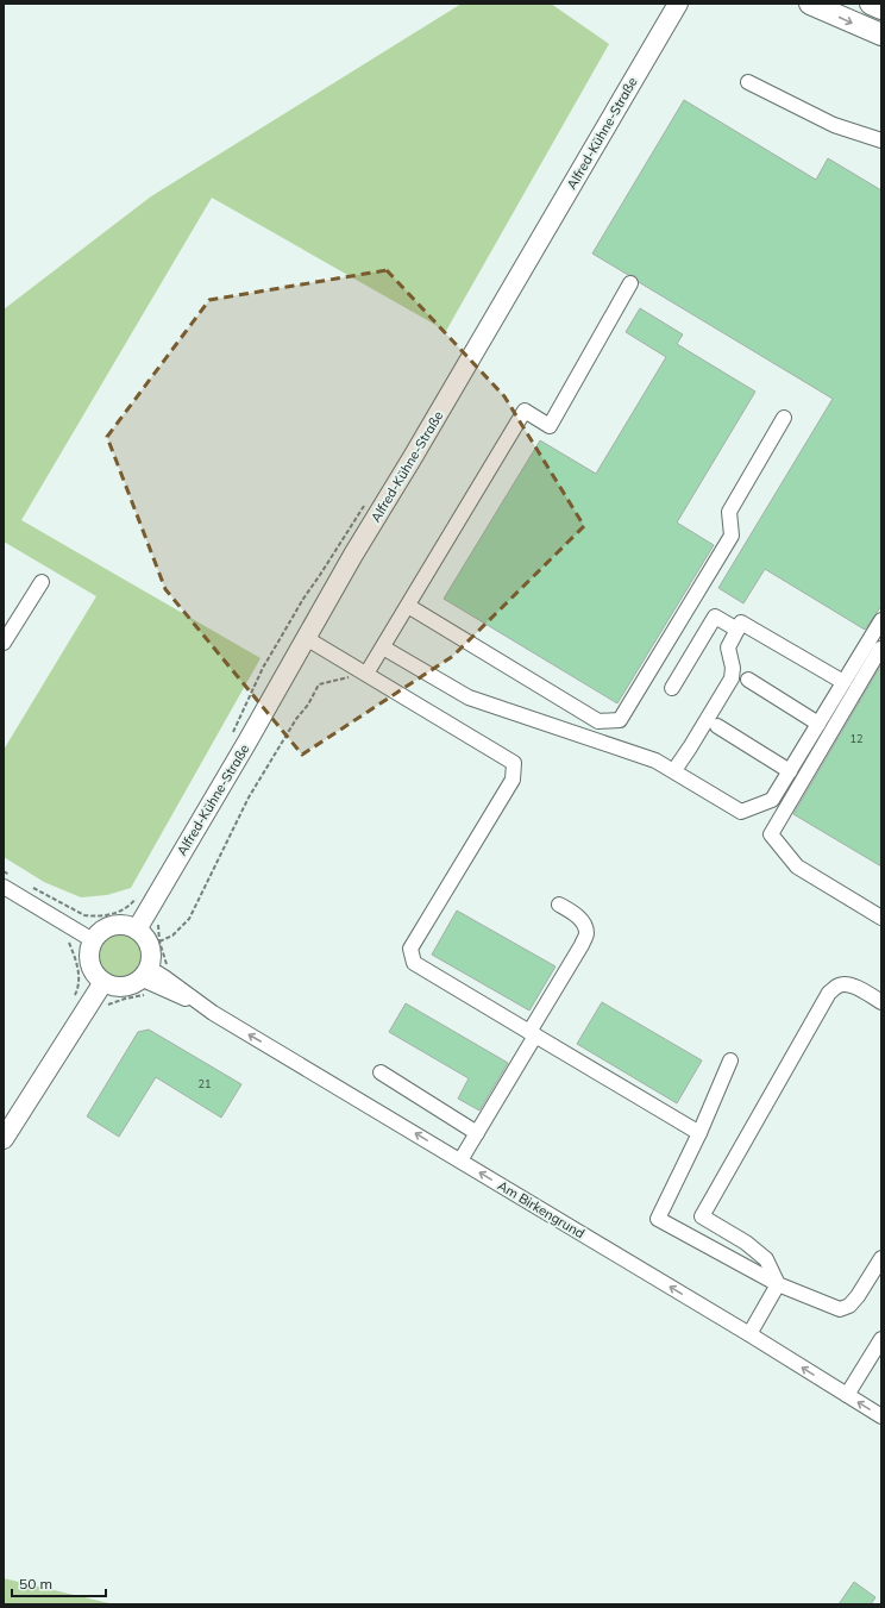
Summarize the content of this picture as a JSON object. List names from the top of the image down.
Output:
{
  "streets": {
    "main road": ["Alfred-Kühne-Straße"],
    "street": ["Am Birkengrund"]
  },
  "crossings": [
    ["Alfred-Kühne-Straße", "Am Birkengrund"]
  ],
  "one_way": ["Am Birkengrund"],
  "house_numbers": ["12", "21"],
  "scale_bar": "50 m"
}
